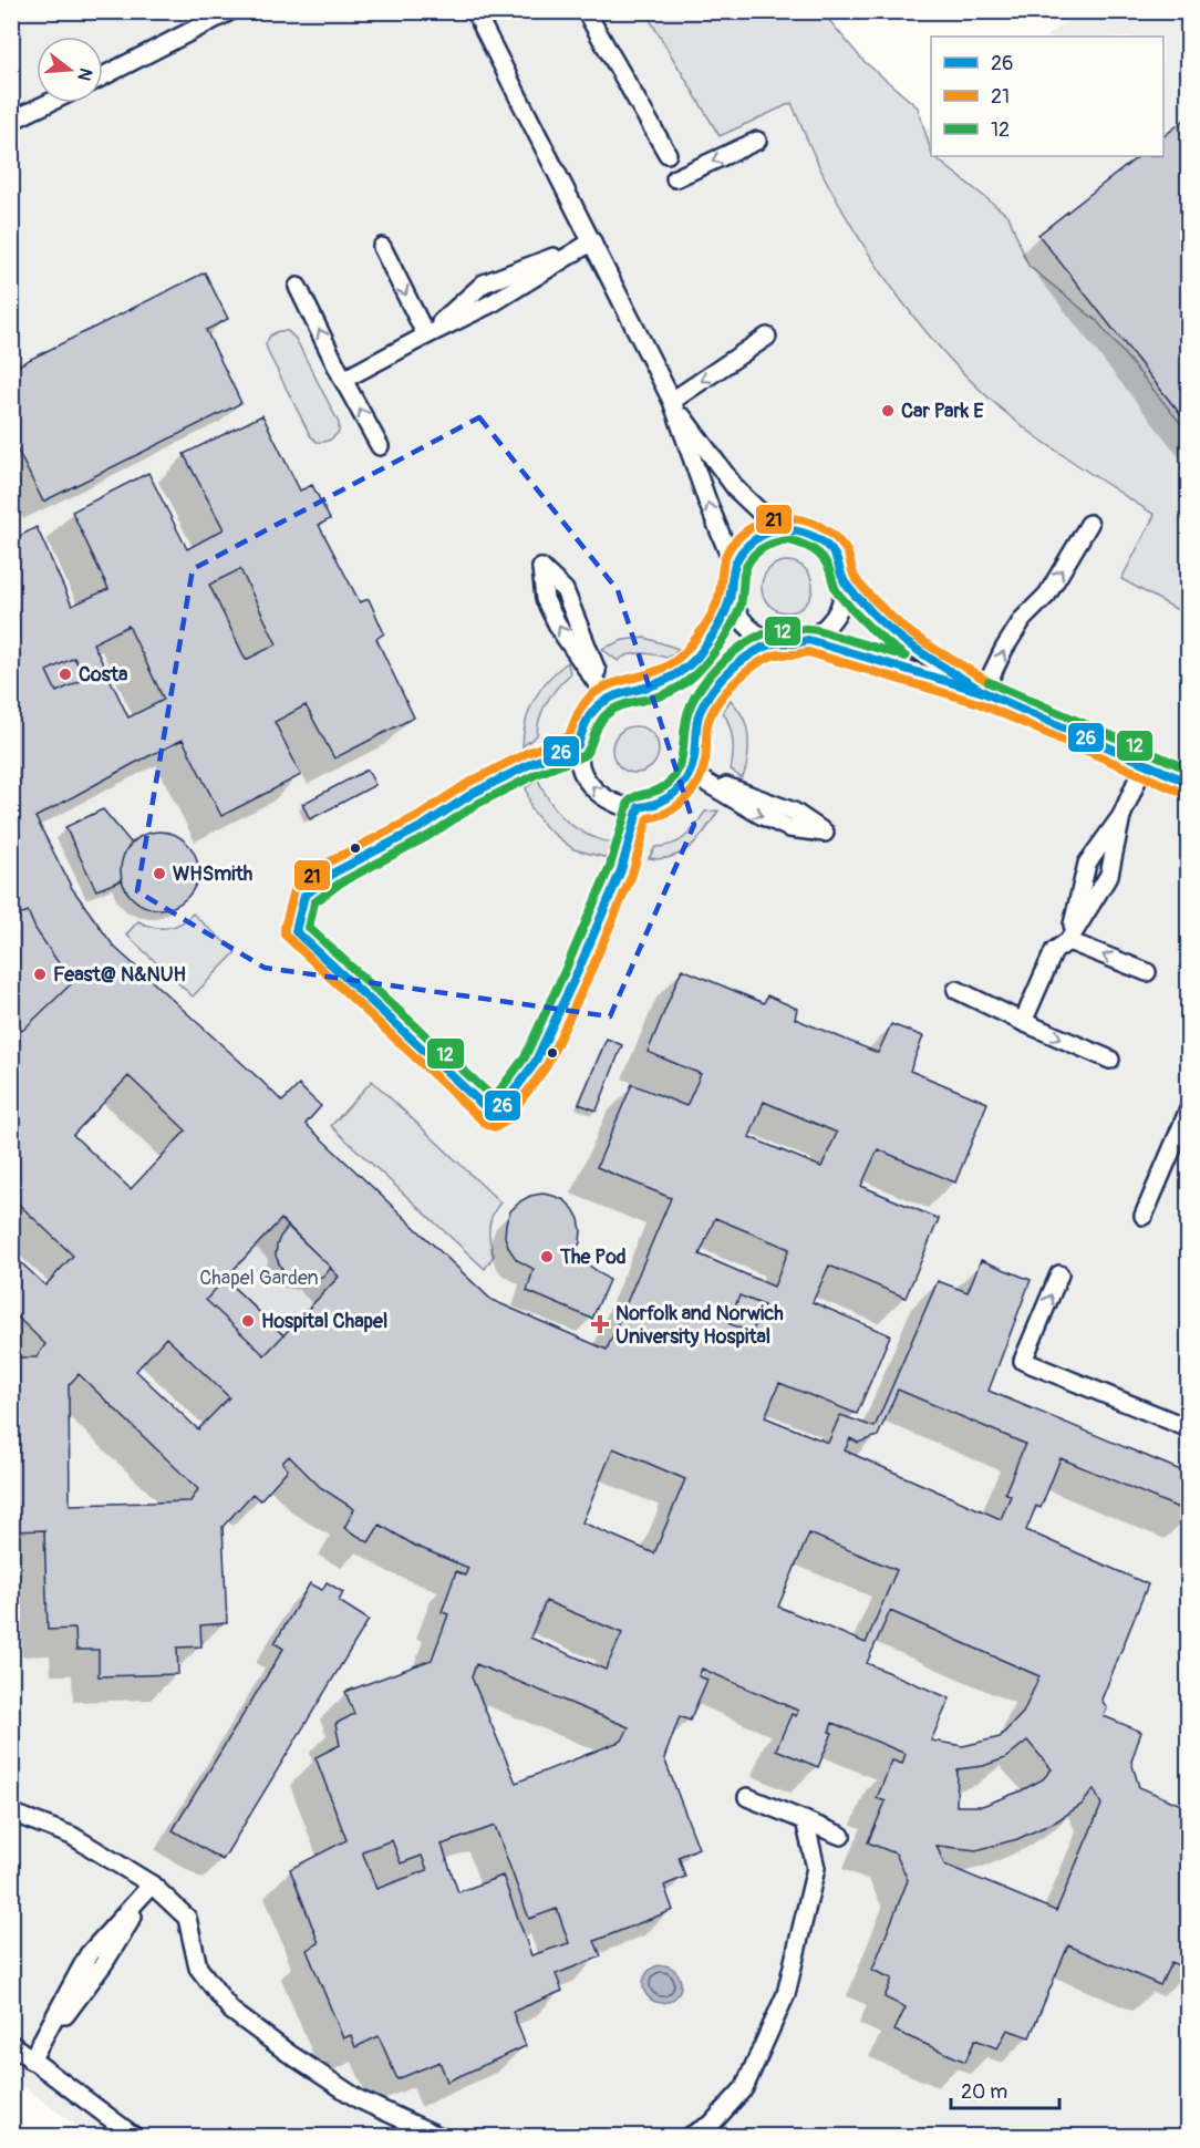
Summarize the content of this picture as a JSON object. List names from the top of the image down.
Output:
{
  "parks": ["Chapel Garden"],
  "places": {
    "other": [
      "Car Park E",
      "Costa",
      "WHSmith",
      "Feast@ N&NUH",
      "The Pod",
      "Hospital Chapel"
    ],
    "health": ["Norfolk and Norwich University Hospital"]
  },
  "lines": ["transit line 21", "transit line 26", "transit line 12"],
  "legend": ["26", "21", "12"],
  "scale_bar": "20 m",
  "north": "right"
}
